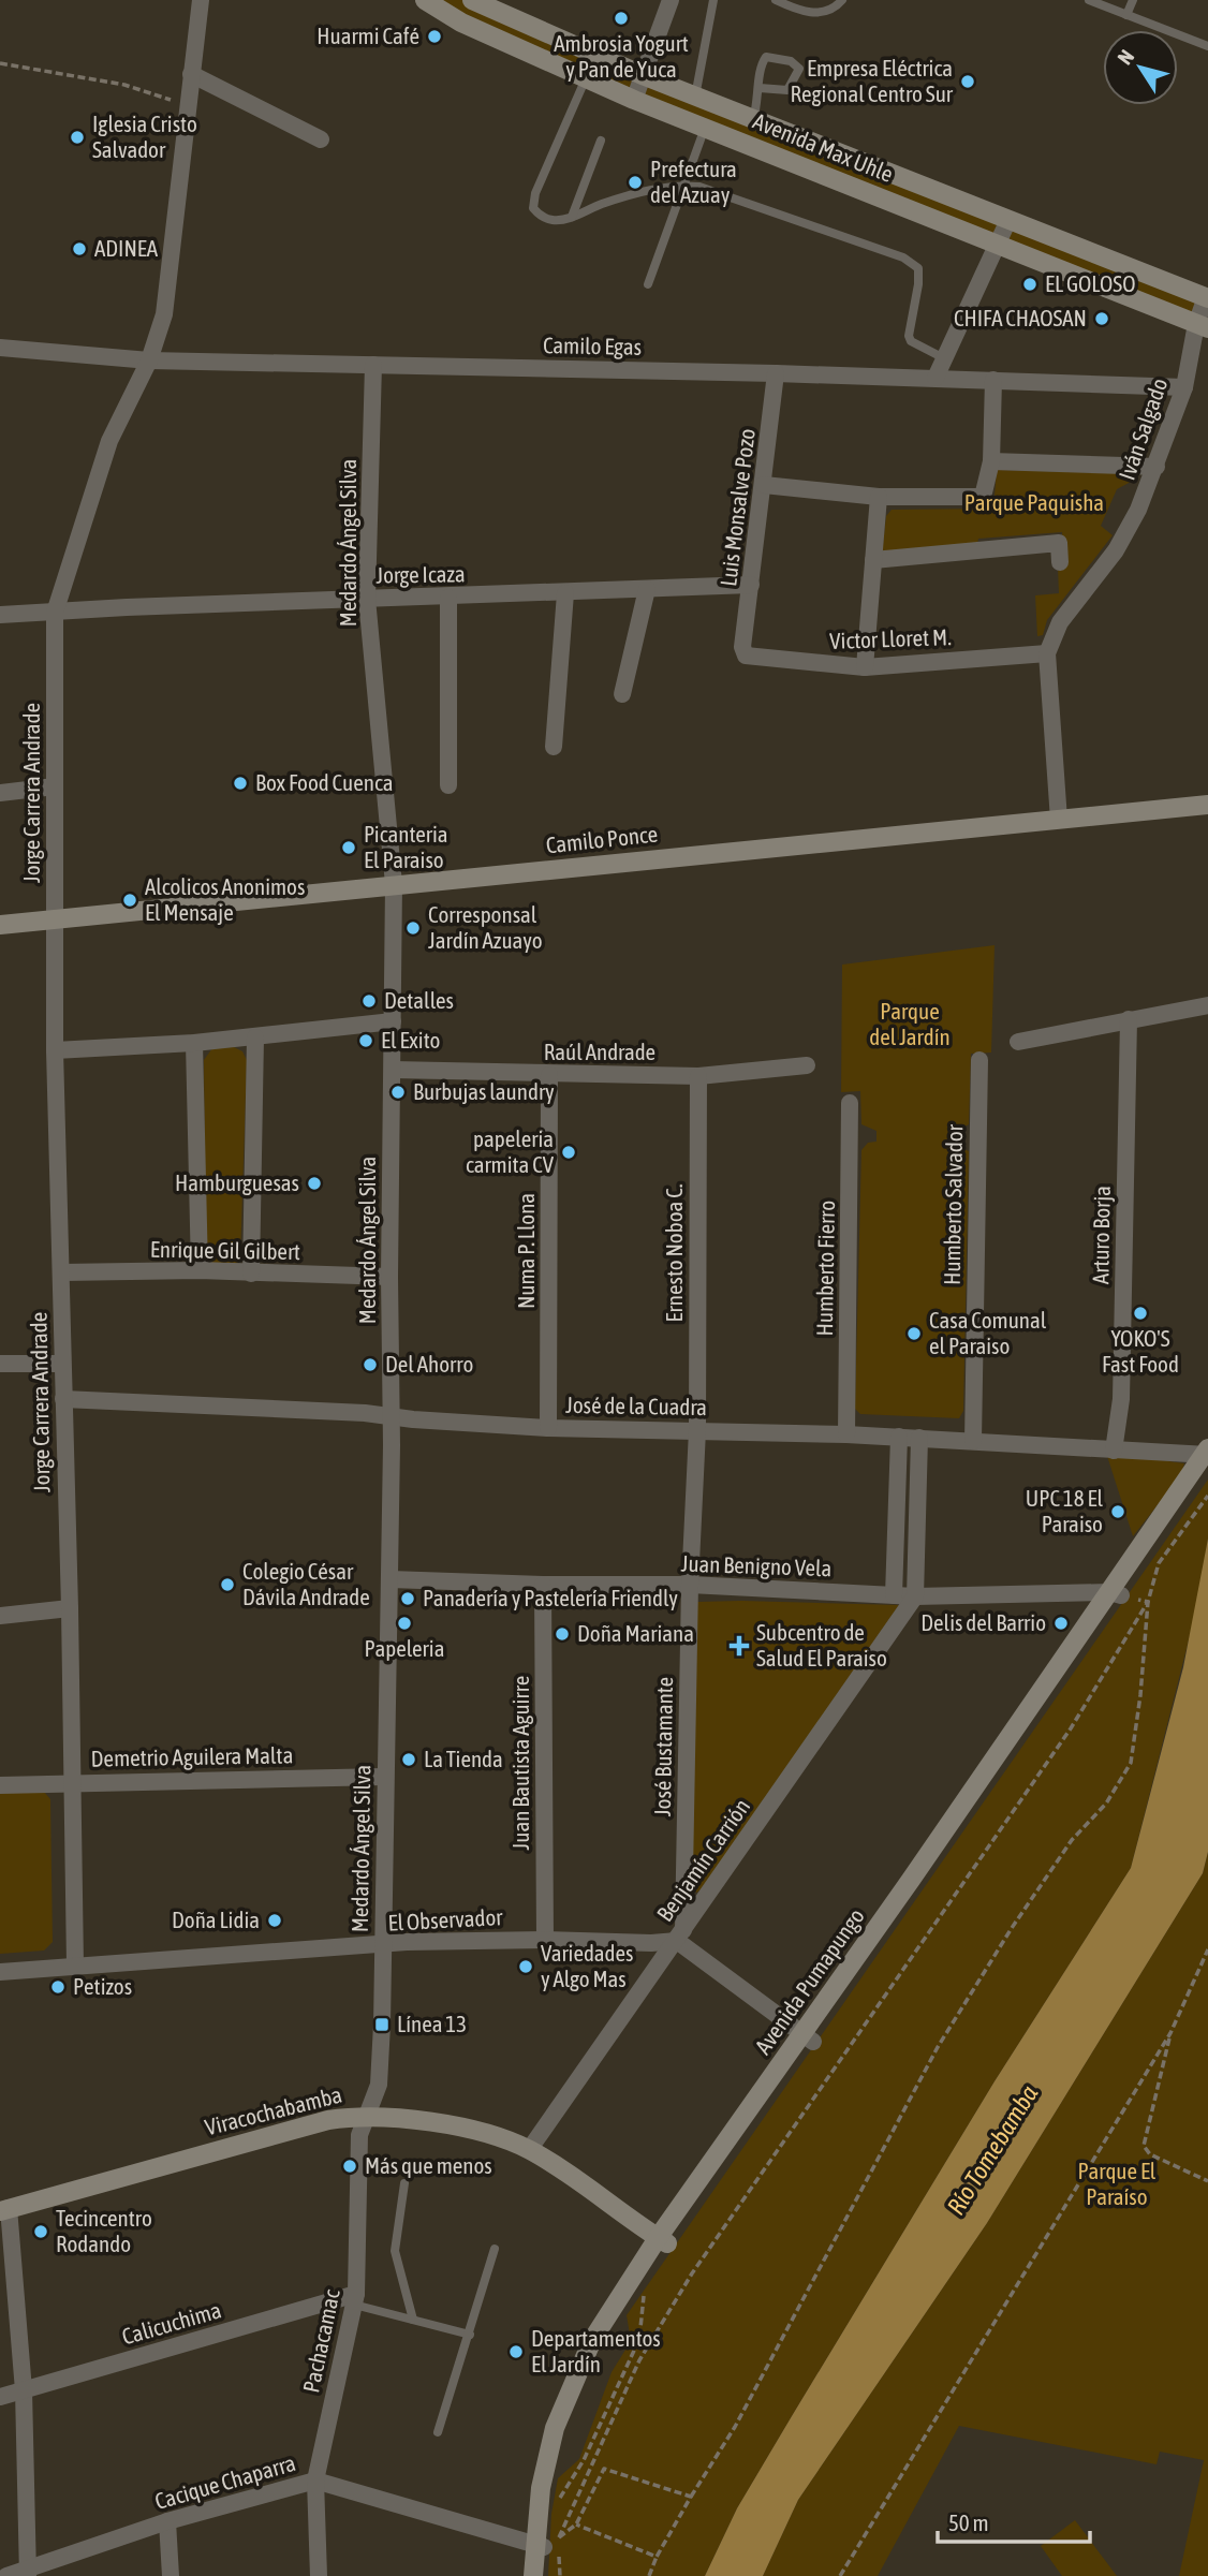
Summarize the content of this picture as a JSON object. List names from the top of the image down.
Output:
{
  "streets": {
    "main road": [
      "Avenida Max Uhle",
      "Camilo Ponce",
      "Avenida Pumapungo",
      "Viracochabamba"
    ],
    "street": [
      "Camilo Egas",
      "Iván Salgado",
      "Luis Monsalve Pozo",
      "Medardo Ángel Silva",
      "Jorge Icaza",
      "Victor Lloret M.",
      "Jorge Carrera Andrade",
      "Raúl Andrade",
      "Humberto Salvador",
      "Arturo Borja",
      "Enrique Gil Gilbert",
      "Numa P. Llona",
      "Ernesto Noboa C.",
      "Humberto Fierro",
      "José de la Cuadra",
      "Juan Benigno Vela",
      "José Bustamante",
      "Demetrio Aguilera Malta",
      "Juan Bautista Aguirre",
      "Benjamín Carrión",
      "El Observador",
      "Calicuchima",
      "Pachacamac",
      "Cacique Chaparra"
    ]
  },
  "crossings": [
    ["Avenida Max Uhle", "Iván Salgado"],
    ["Camilo Egas", "Iván Salgado"],
    ["Camilo Egas", "Luis Monsalve Pozo"],
    ["Camilo Egas", "Medardo Ángel Silva"],
    ["Camilo Egas", "Jorge Carrera Andrade"],
    ["Iván Salgado", "Victor Lloret M."],
    ["Iván Salgado", "Camilo Ponce"],
    ["Luis Monsalve Pozo", "Jorge Icaza"],
    ["Luis Monsalve Pozo", "Victor Lloret M."],
    ["Medardo Ángel Silva", "Jorge Icaza"],
    ["Medardo Ángel Silva", "Camilo Ponce"],
    ["Medardo Ángel Silva", "Raúl Andrade"],
    ["Medardo Ángel Silva", "Enrique Gil Gilbert"],
    ["Medardo Ángel Silva", "José de la Cuadra"],
    ["Medardo Ángel Silva", "Juan Benigno Vela"],
    ["Medardo Ángel Silva", "Demetrio Aguilera Malta"],
    ["Medardo Ángel Silva", "El Observador"],
    ["Medardo Ángel Silva", "Viracochabamba"],
    ["Medardo Ángel Silva", "Pachacamac"],
    ["Jorge Icaza", "Jorge Carrera Andrade"],
    ["Jorge Carrera Andrade", "Camilo Ponce"],
    ["Jorge Carrera Andrade", "Enrique Gil Gilbert"],
    ["Jorge Carrera Andrade", "José de la Cuadra"],
    ["Jorge Carrera Andrade", "Demetrio Aguilera Malta"],
    ["Jorge Carrera Andrade", "El Observador"],
    ["Raúl Andrade", "Numa P. Llona"],
    ["Raúl Andrade", "Ernesto Noboa C."],
    ["Humberto Salvador", "José de la Cuadra"],
    ["Arturo Borja", "José de la Cuadra"],
    ["Numa P. Llona", "José de la Cuadra"],
    ["Ernesto Noboa C.", "José de la Cuadra"],
    ["Ernesto Noboa C.", "José Bustamante"],
    ["Humberto Fierro", "José de la Cuadra"],
    ["José de la Cuadra", "José Bustamante"],
    ["José de la Cuadra", "Avenida Pumapungo"],
    ["Juan Benigno Vela", "José Bustamante"],
    ["Juan Benigno Vela", "Juan Bautista Aguirre"],
    ["Juan Benigno Vela", "Benjamín Carrión"],
    ["Juan Benigno Vela", "Avenida Pumapungo"],
    ["José Bustamante", "Benjamín Carrión"],
    ["José Bustamante", "El Observador"],
    ["Juan Bautista Aguirre", "El Observador"],
    ["Benjamín Carrión", "El Observador"],
    ["Benjamín Carrión", "Viracochabamba"],
    ["Avenida Pumapungo", "Viracochabamba"],
    ["Avenida Pumapungo", "Cacique Chaparra"],
    ["Viracochabamba", "Pachacamac"],
    ["Calicuchima", "Pachacamac"],
    ["Pachacamac", "Cacique Chaparra"]
  ],
  "water": ["Río Tomebamba"],
  "parks": ["Parque Paquisha", "Parque del Jardín", "Parque El Paraíso"],
  "places": {
    "other": [
      "Ambrosia Yogurt y Pan de Yuca",
      "Huarmi Café",
      "Empresa Eléctrica Regional Centro Sur",
      "Iglesia Cristo Salvador",
      "Prefectura del Azuay",
      "ADINEA",
      "EL GOLOSO",
      "CHIFA CHAOSAN",
      "Box Food Cuenca",
      "Picanteria El Paraiso",
      "Alcolicos Anonimos El Mensaje",
      "Corresponsal Jardín Azuayo",
      "Detalles",
      "El Exito",
      "Burbujas laundry",
      "papeleria carmita CV",
      "Hamburguesas",
      "YOKO'S Fast Food",
      "Casa Comunal el Paraiso",
      "Del Ahorro",
      "UPC 18 El Paraiso",
      "Colegio César Dávila Andrade",
      "Panadería y Pastelería Friendly",
      "Papeleria",
      "Delis del Barrio",
      "Doña Mariana",
      "La Tienda",
      "Doña Lidia",
      "Variedades y Algo Mas",
      "Petizos",
      "Más que menos",
      "Tecincentro Rodando",
      "Departamentos El Jardín"
    ],
    "health": ["Subcentro de Salud El Paraiso"],
    "transit": ["Línea 13"]
  },
  "scale_bar": "50 m",
  "north": "top left"
}
